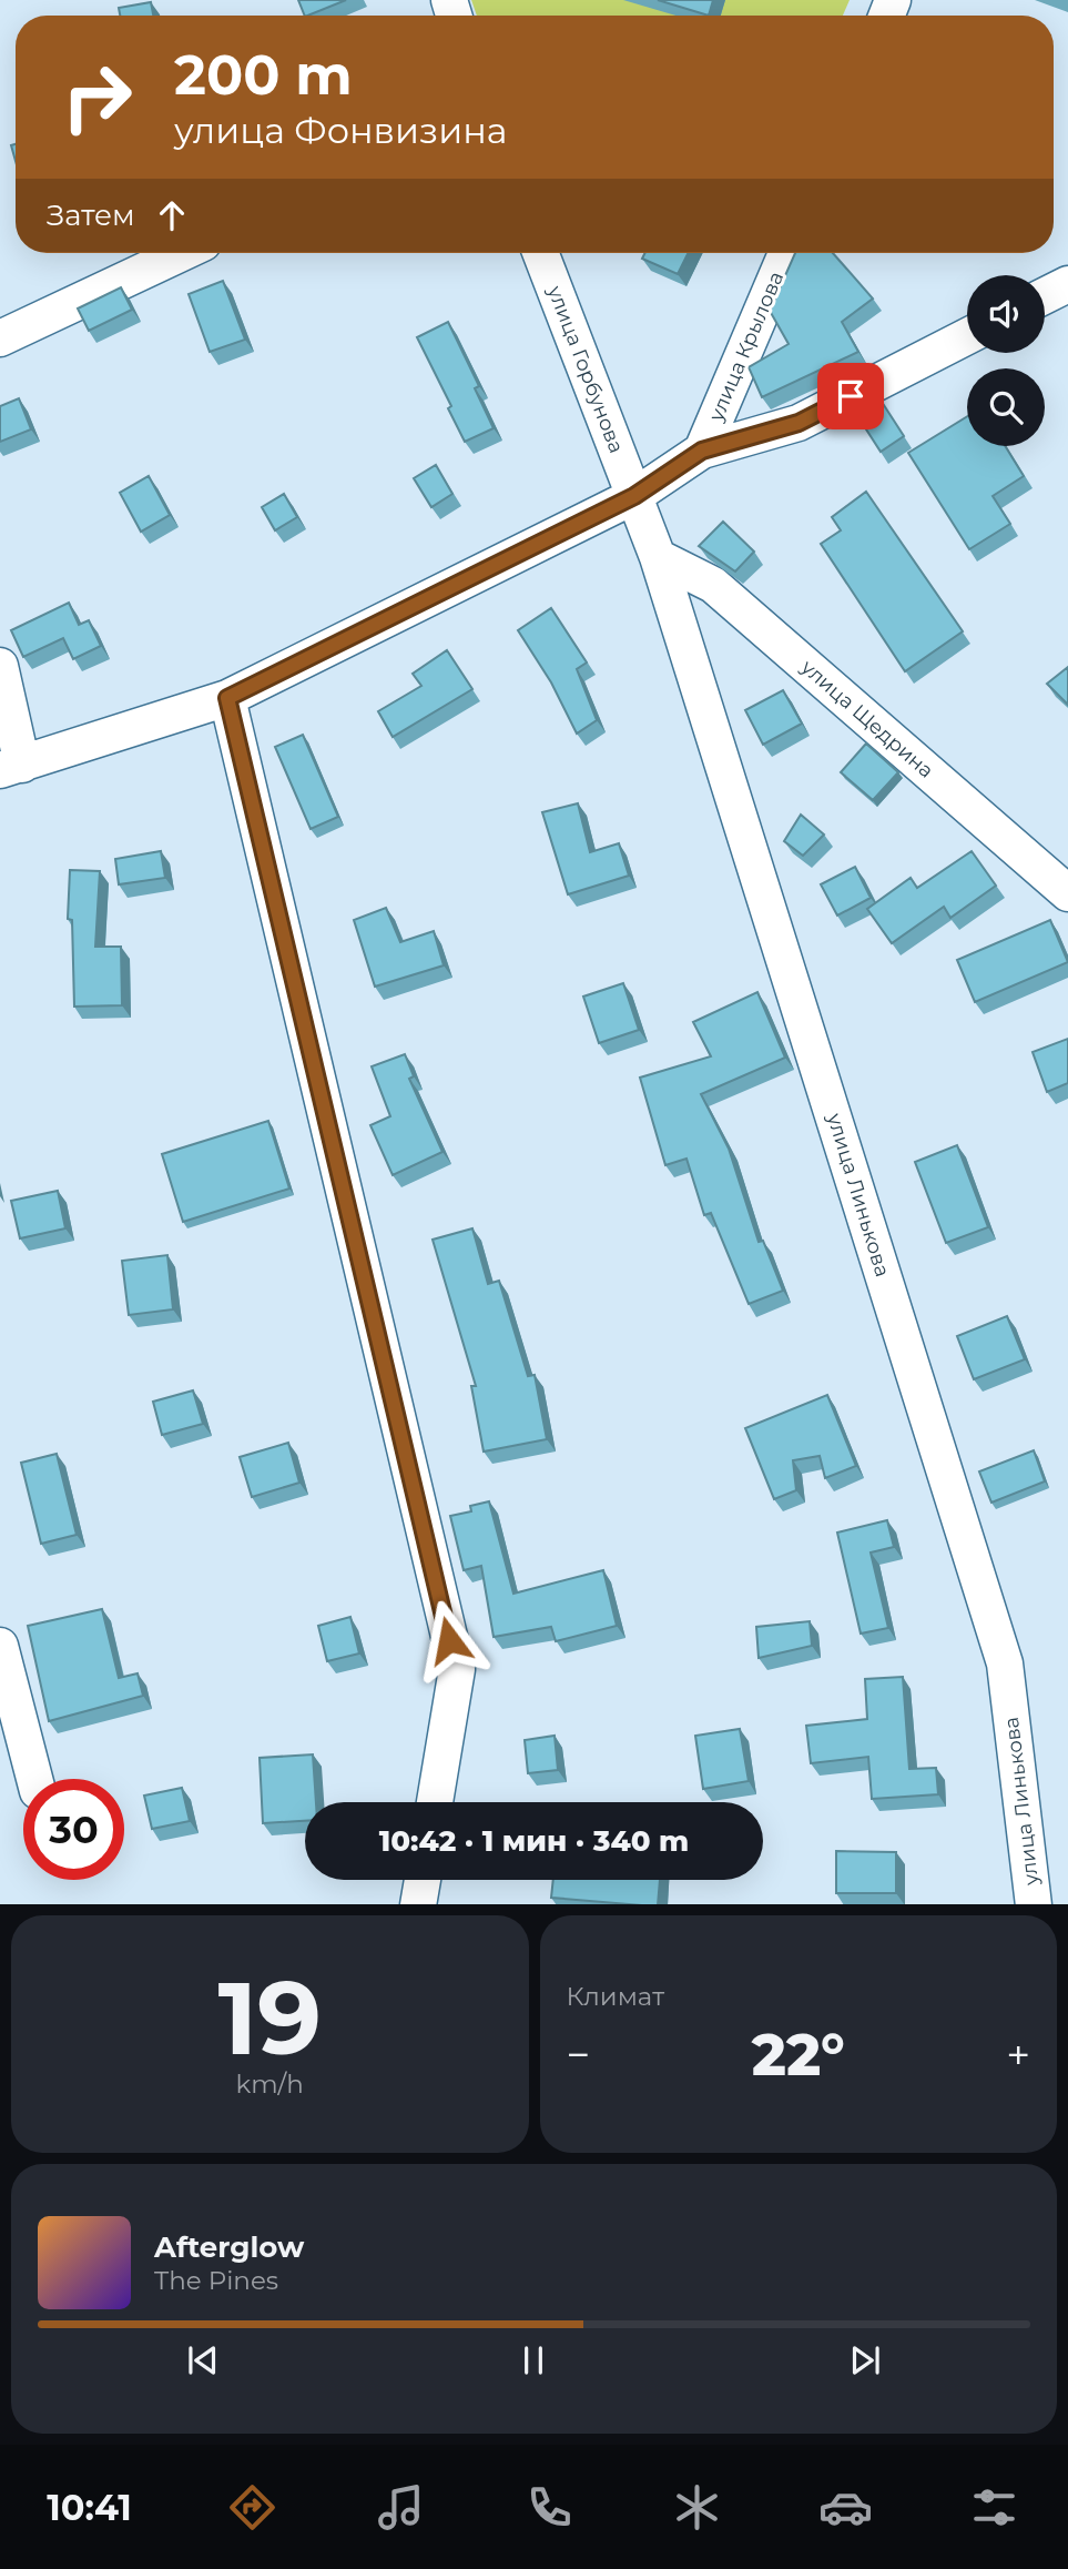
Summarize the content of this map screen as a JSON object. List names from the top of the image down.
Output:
{
  "streets": {
    "street": [
      "улица Крылова",
      "улица Горбунова",
      "улица Щедрина",
      "улица Линькова"
    ]
  },
  "crossings": [
    ["улица Горбунова", "улица Линькова"],
    ["улица Щедрина", "улица Линькова"]
  ],
  "page": {
    "turn": ["200 m", "улица Фонвизина"],
    "then": "Затем",
    "limit": "30",
    "trip": "10:42 · 1 мин · 340 m",
    "tile": [
      ["19", "km/h"],
      "Климат"
    ],
    "heat": ["−", "22°", "+"],
    "song": ["Afterglow", "The Pines"],
    "tabs": "10:41"
  }
}
